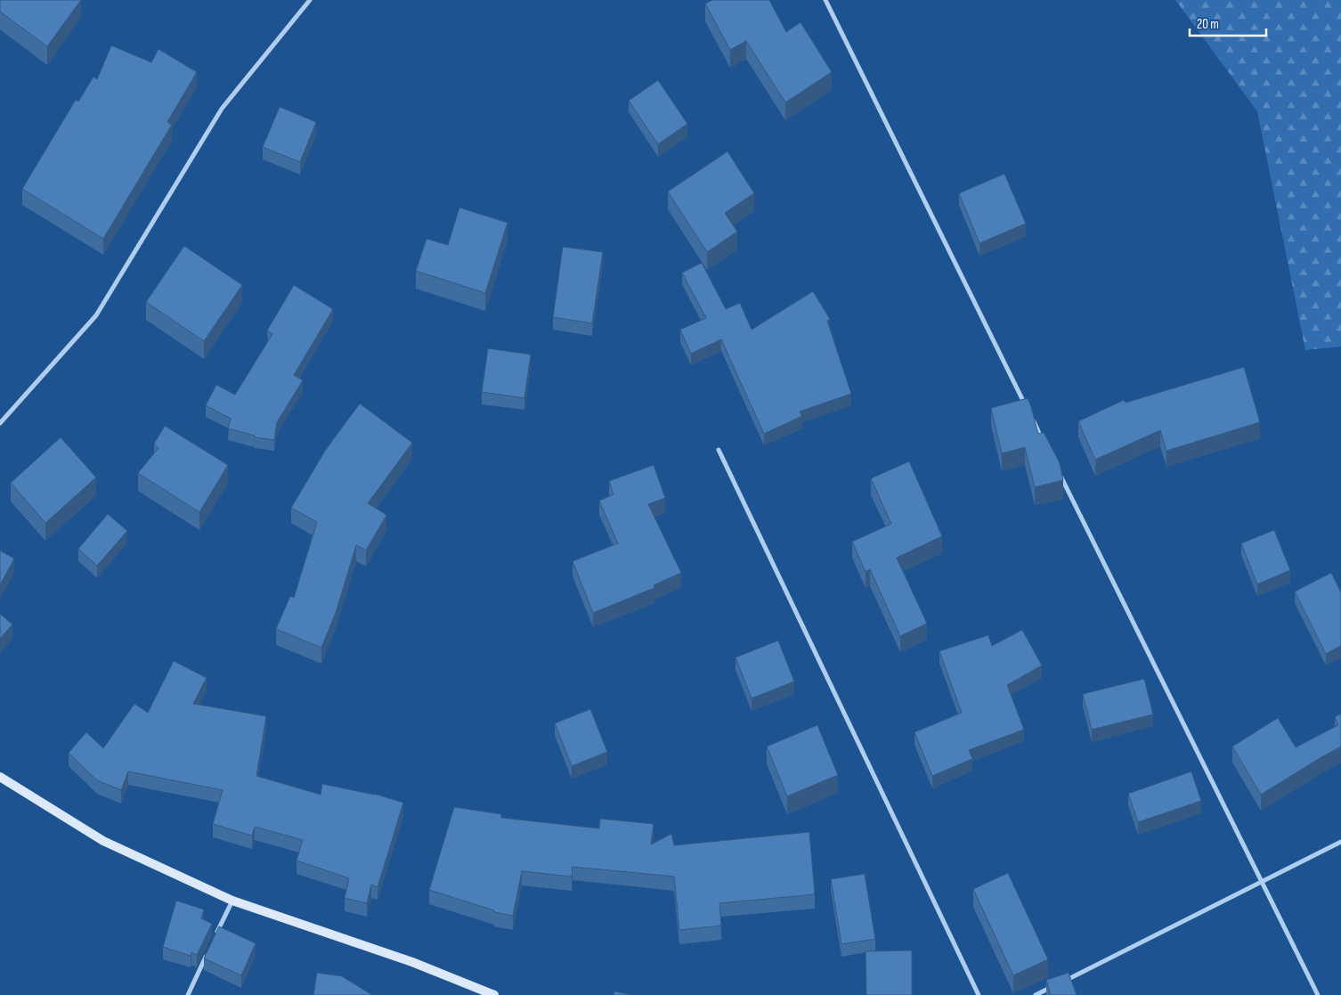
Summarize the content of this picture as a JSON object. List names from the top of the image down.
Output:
{
  "scale_bar": "20 m"
}
